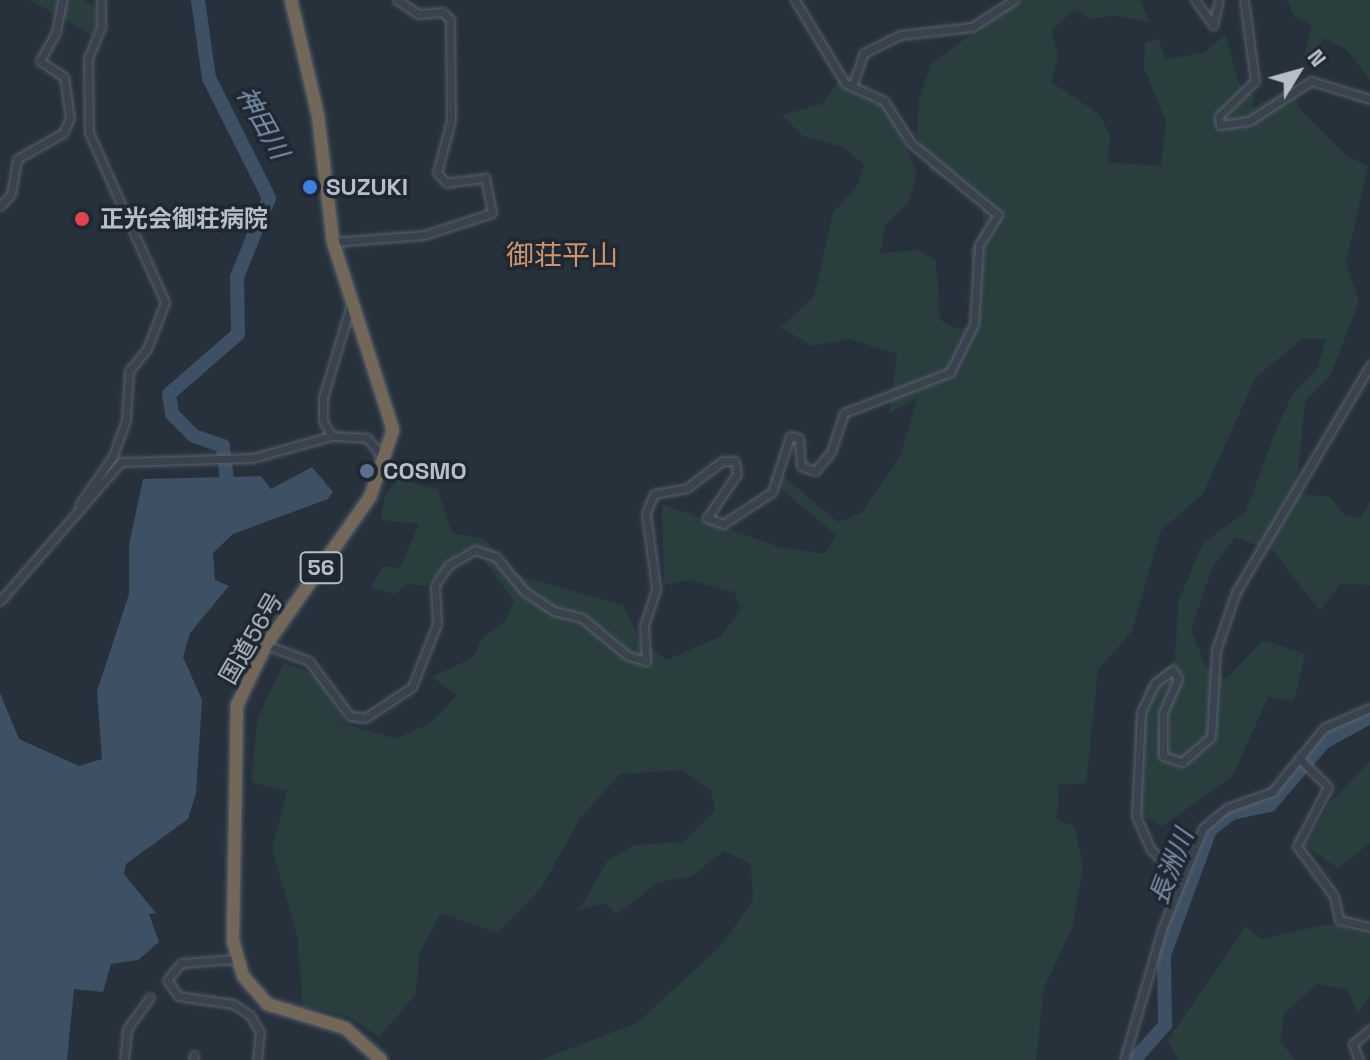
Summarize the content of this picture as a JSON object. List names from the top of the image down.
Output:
{
  "streets": {
    "highway": ["56", "国道56号"]
  },
  "districts": ["御荘平山"],
  "water": ["神田川", "長洲川"],
  "places": ["SUZUKI", "正光会御荘病院", "COSMO"],
  "north": "top right"
}
